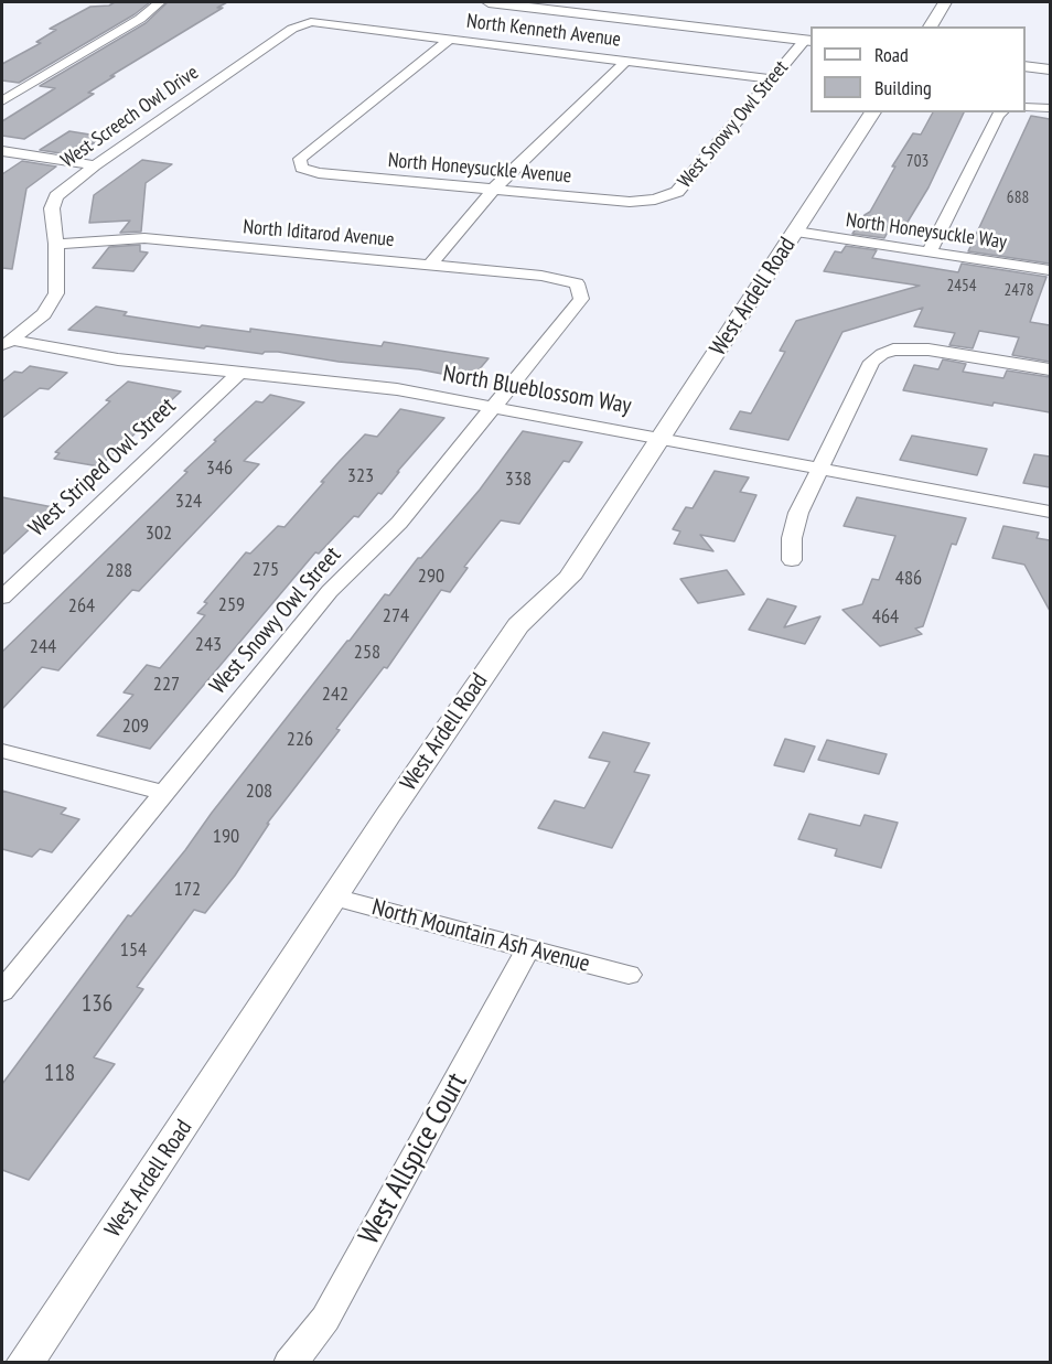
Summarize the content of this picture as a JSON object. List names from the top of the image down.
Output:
{
  "streets": {
    "street": [
      "North Kenneth Avenue",
      "West Screech Owl Drive",
      "West Snowy Owl Street",
      "North Honeysuckle Avenue",
      "North Honeysuckle Way",
      "North Iditarod Avenue",
      "West Ardell Road",
      "North Blueblossom Way",
      "West Striped Owl Street",
      "North Mountain Ash Avenue",
      "West Allspice Court"
    ]
  },
  "crossings": [
    ["North Kenneth Avenue", "West Screech Owl Drive"],
    ["North Kenneth Avenue", "West Snowy Owl Street"],
    ["North Kenneth Avenue", "North Honeysuckle Avenue"],
    ["West Screech Owl Drive", "North Iditarod Avenue"],
    ["West Screech Owl Drive", "North Blueblossom Way"],
    ["West Snowy Owl Street", "North Honeysuckle Avenue"],
    ["West Snowy Owl Street", "North Iditarod Avenue"],
    ["West Snowy Owl Street", "North Blueblossom Way"],
    ["North Honeysuckle Way", "West Ardell Road"],
    ["West Ardell Road", "North Blueblossom Way"],
    ["West Ardell Road", "North Mountain Ash Avenue"],
    ["North Blueblossom Way", "West Striped Owl Street"],
    ["North Mountain Ash Avenue", "West Allspice Court"]
  ],
  "house_numbers": [
    "703",
    "688",
    "2454",
    "2478",
    "346",
    "323",
    "338",
    "324",
    "302",
    "275",
    "288",
    "290",
    "486",
    "259",
    "264",
    "274",
    "464",
    "243",
    "244",
    "258",
    "227",
    "242",
    "209",
    "226",
    "208",
    "190",
    "172",
    "154",
    "136",
    "118"
  ],
  "legend": ["Road", "Building"]
}
